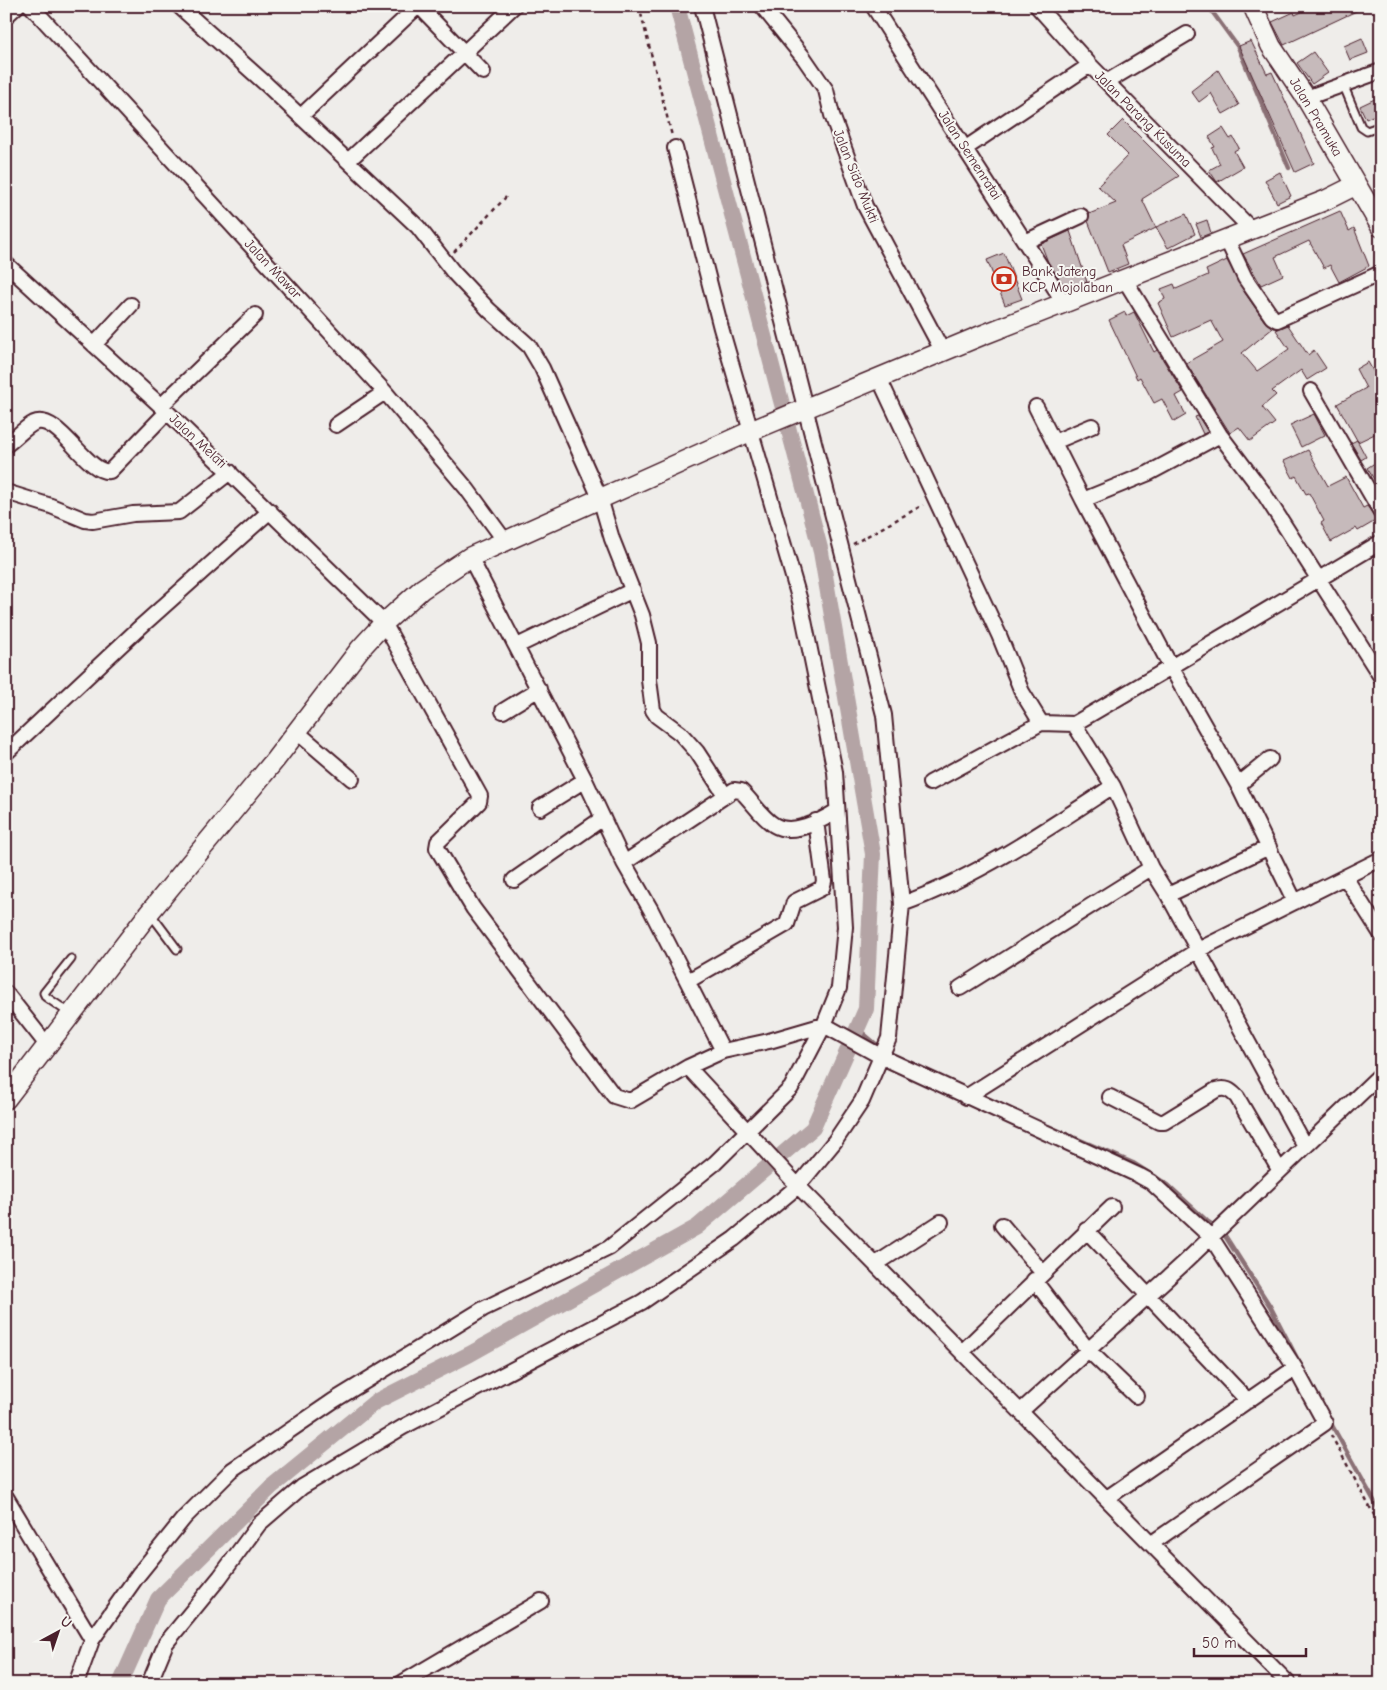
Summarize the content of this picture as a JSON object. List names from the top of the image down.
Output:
{
  "streets": {
    "main road": ["Jalan Pramuka"],
    "street": [
      "Jalan Parang Kusuma",
      "Jalan Semenratai",
      "Jalan Sido Mukti",
      "Jalan Mawar",
      "Jalan Melati"
    ]
  },
  "places": {
    "bank": ["Bank Jateng KCP Mojolaban"]
  },
  "scale_bar": "50 m",
  "north": "top right"
}
